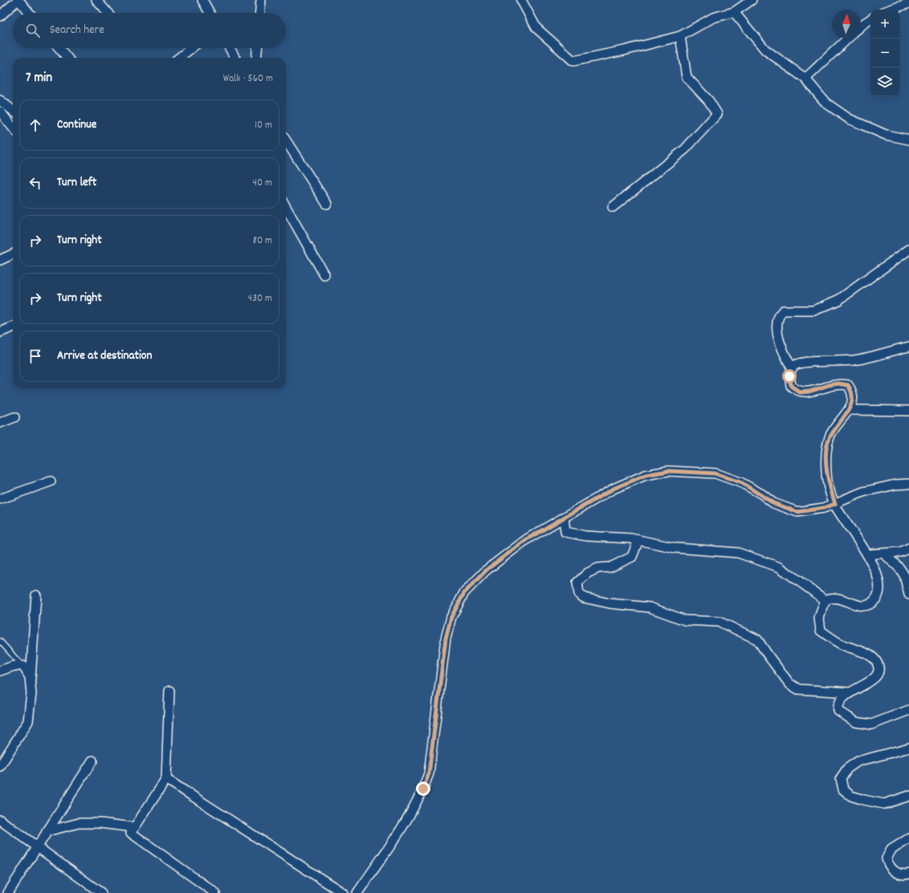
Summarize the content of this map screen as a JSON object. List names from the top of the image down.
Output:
{
  "north": "top",
  "page": {
    "map_buttons": ["+", "−"],
    "search": "Search here",
    "heading": ["7 min", "Walk · 560 m"],
    "list": [
      ["Continue", "10 m"],
      ["Turn left", "40 m"],
      ["Turn right", "80 m"],
      ["Turn right", "430 m"],
      "Arrive at destination"
    ]
  }
}
